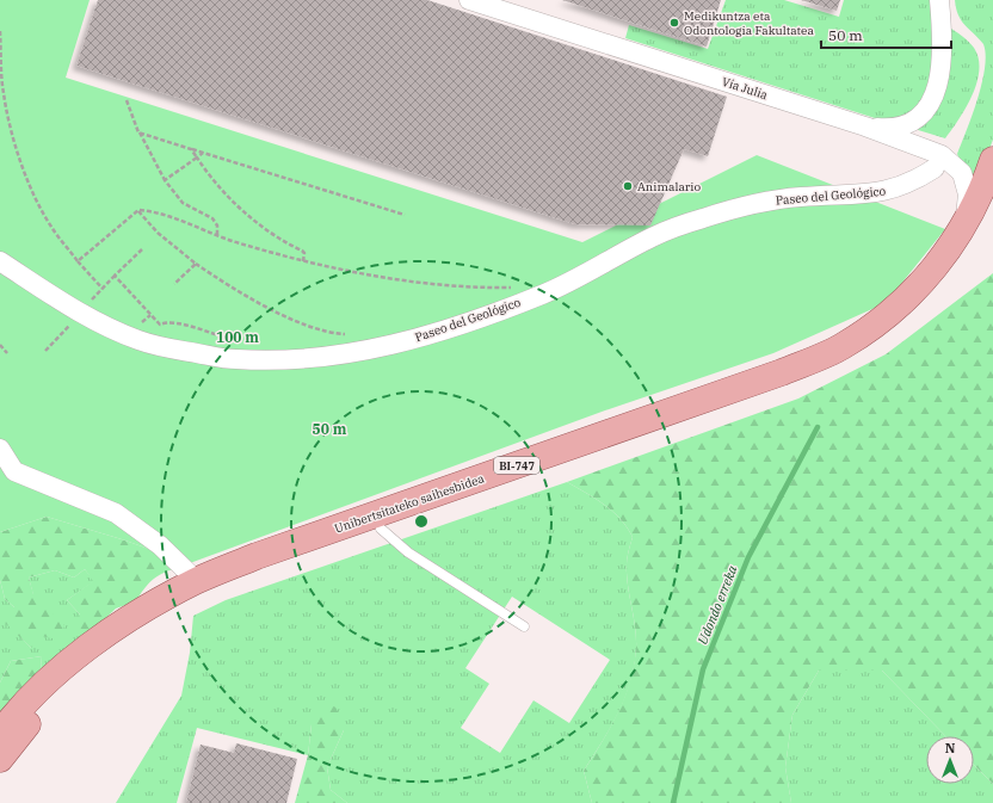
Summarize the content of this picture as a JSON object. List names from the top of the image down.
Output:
{
  "streets": {
    "main road": ["BI-747", "Unibertsitateko saihesbidea"],
    "street": ["Vía Julia", "Paseo del Geológico"]
  },
  "crossings": [
    ["Vía Julia", "Unibertsitateko saihesbidea"]
  ],
  "water": ["Udondo erreka"],
  "places": ["Medikuntza eta Odontologia Fakultatea", "Animalario"],
  "scale_bar": "50 m",
  "north": "top",
  "rings": ["100 m", "50 m"]
}
